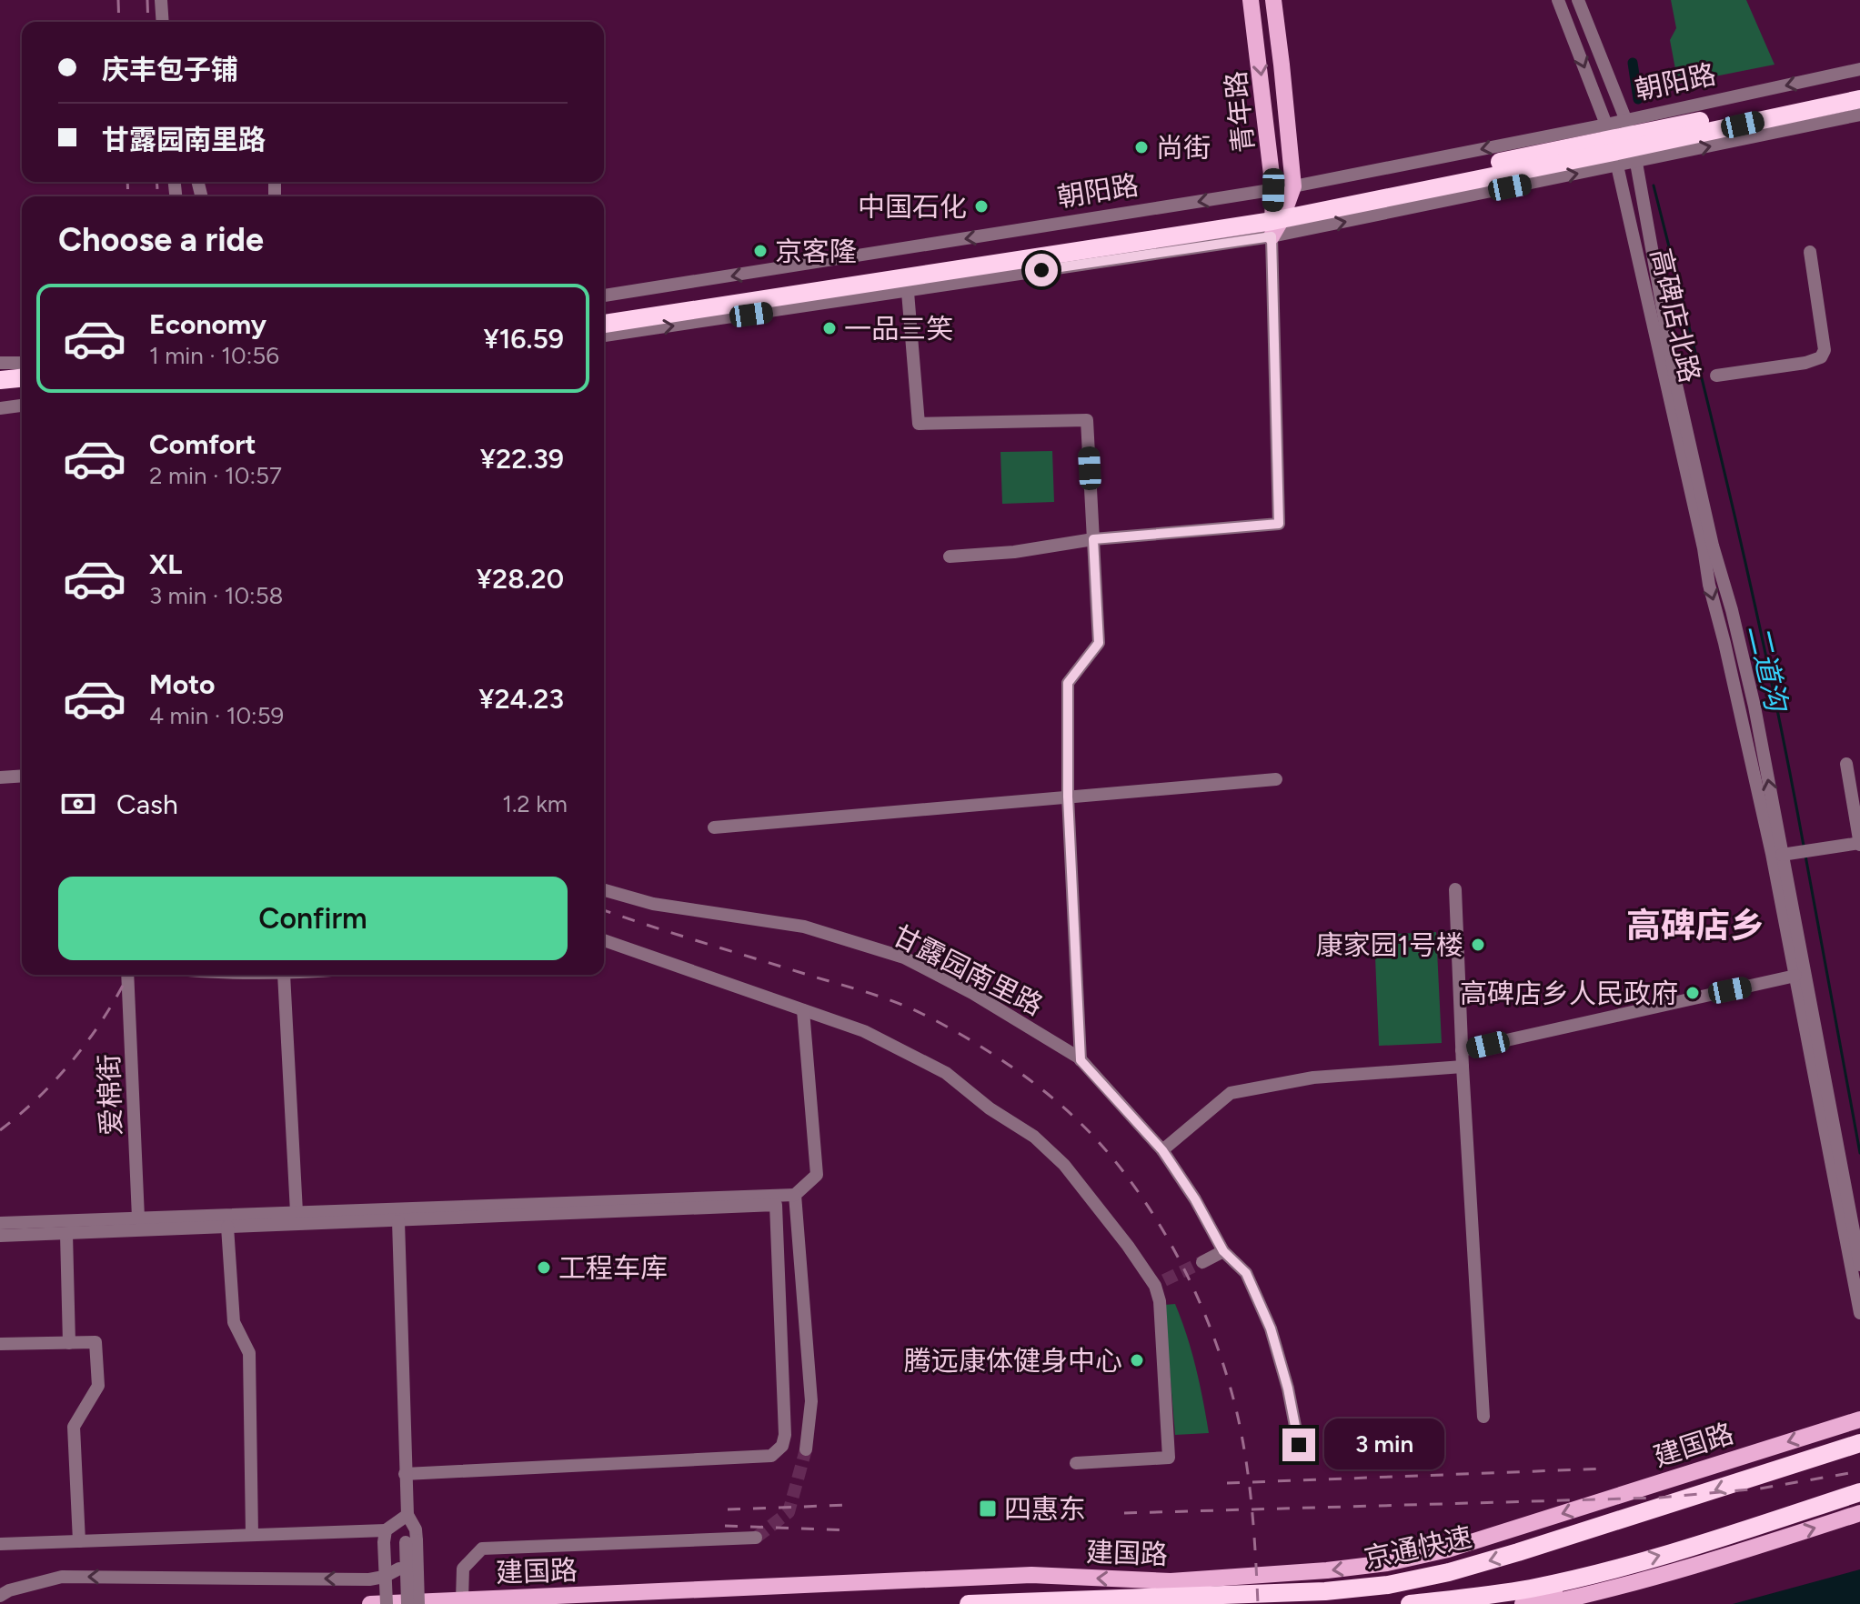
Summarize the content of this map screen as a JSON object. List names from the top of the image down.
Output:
{
  "streets": {
    "highway": ["朝阳路", "京通快速"],
    "main road": ["青年路", "建国路"],
    "street": ["高碑店北路", "甘露园南里路", "爱棉街"]
  },
  "crossings": [
    ["朝阳路", "青年路"],
    ["朝阳路", "高碑店北路"]
  ],
  "one_way": ["建国路"],
  "districts": ["高碑店乡"],
  "water": ["二道沟"],
  "places": {
    "other": [
      "尚街",
      "中国石化",
      "京客隆",
      "一品三笑",
      "康家园1号楼",
      "高碑店乡人民政府",
      "工程车库",
      "腾远康体健身中心"
    ],
    "transit": ["四惠东"]
  },
  "page": {
    "banner": ["庆丰包子铺", "甘露园南里路"],
    "heading": "Choose a ride",
    "list": [
      {
        "name": "Economy",
        "note": "1 min · 10:56",
        "value": "¥16.59"
      },
      {
        "name": "Comfort",
        "note": "2 min · 10:57",
        "value": "¥22.39"
      },
      {
        "name": "XL",
        "note": "3 min · 10:58",
        "value": "¥28.20"
      },
      {
        "name": "Moto",
        "note": "4 min · 10:59",
        "value": "¥24.23"
      }
    ],
    "pay": ["Cash", "1.2 km"],
    "buttons": "Confirm",
    "bubble": "3 min"
  }
}
